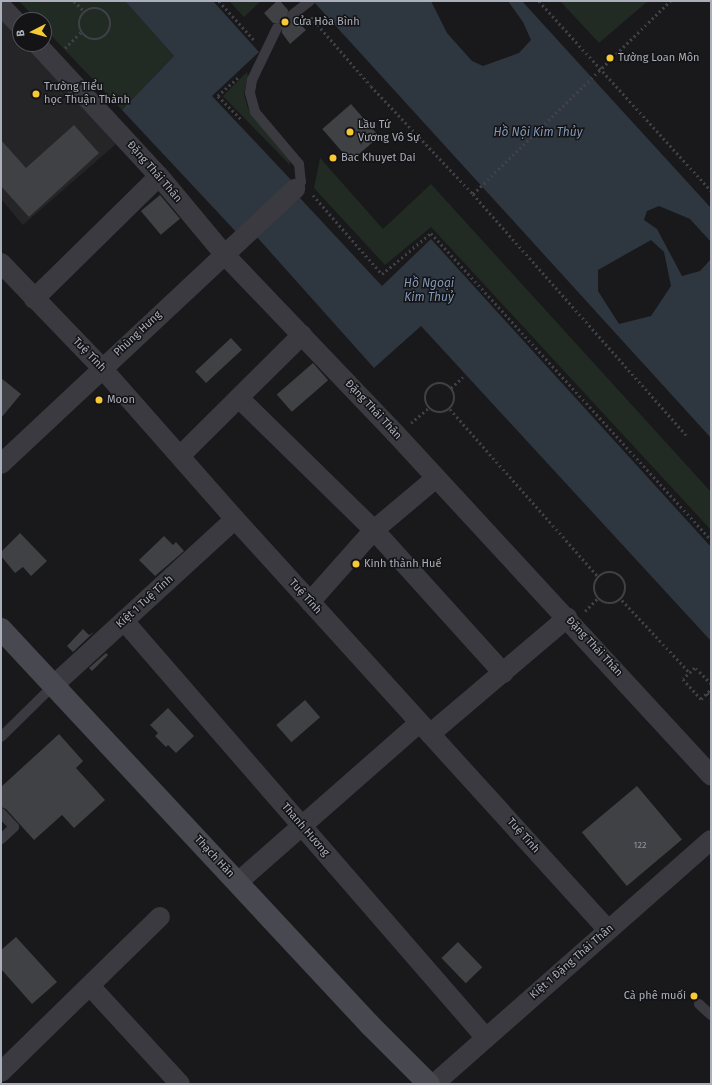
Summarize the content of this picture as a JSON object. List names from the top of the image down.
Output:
{
  "streets": {
    "street": [
      "Đặng Thái Thân",
      "Phùng Hưng",
      "Tuệ Tĩnh",
      "Kiệt 1 Tuệ Tĩnh",
      "Thanh Hương",
      "Thạch Hãn",
      "Kiệt 1 Đặng Thái Thân"
    ]
  },
  "crossings": [
    ["Đặng Thái Thân", "Phùng Hưng"],
    ["Phùng Hưng", "Tuệ Tĩnh"],
    ["Tuệ Tĩnh", "Kiệt 1 Tuệ Tĩnh"],
    ["Tuệ Tĩnh", "Kiệt 1 Đặng Thái Thân"],
    ["Kiệt 1 Tuệ Tĩnh", "Thanh Hương"],
    ["Kiệt 1 Tuệ Tĩnh", "Thạch Hãn"],
    ["Thanh Hương", "Kiệt 1 Đặng Thái Thân"]
  ],
  "water": ["Hồ Nội Kim Thủy", "Hồ Ngoại Kim Thuỷ"],
  "places": [
    "Cửa Hòa Bình",
    "Tường Loan Môn",
    "Trường Tiểu học Thuận Thành",
    "Lầu Tứ Vương Vô Sự",
    "Bac Khuyet Dai",
    "Moon",
    "Kinh thành Huế",
    "Cà phê muối"
  ],
  "house_numbers": ["122"],
  "north": "left"
}
